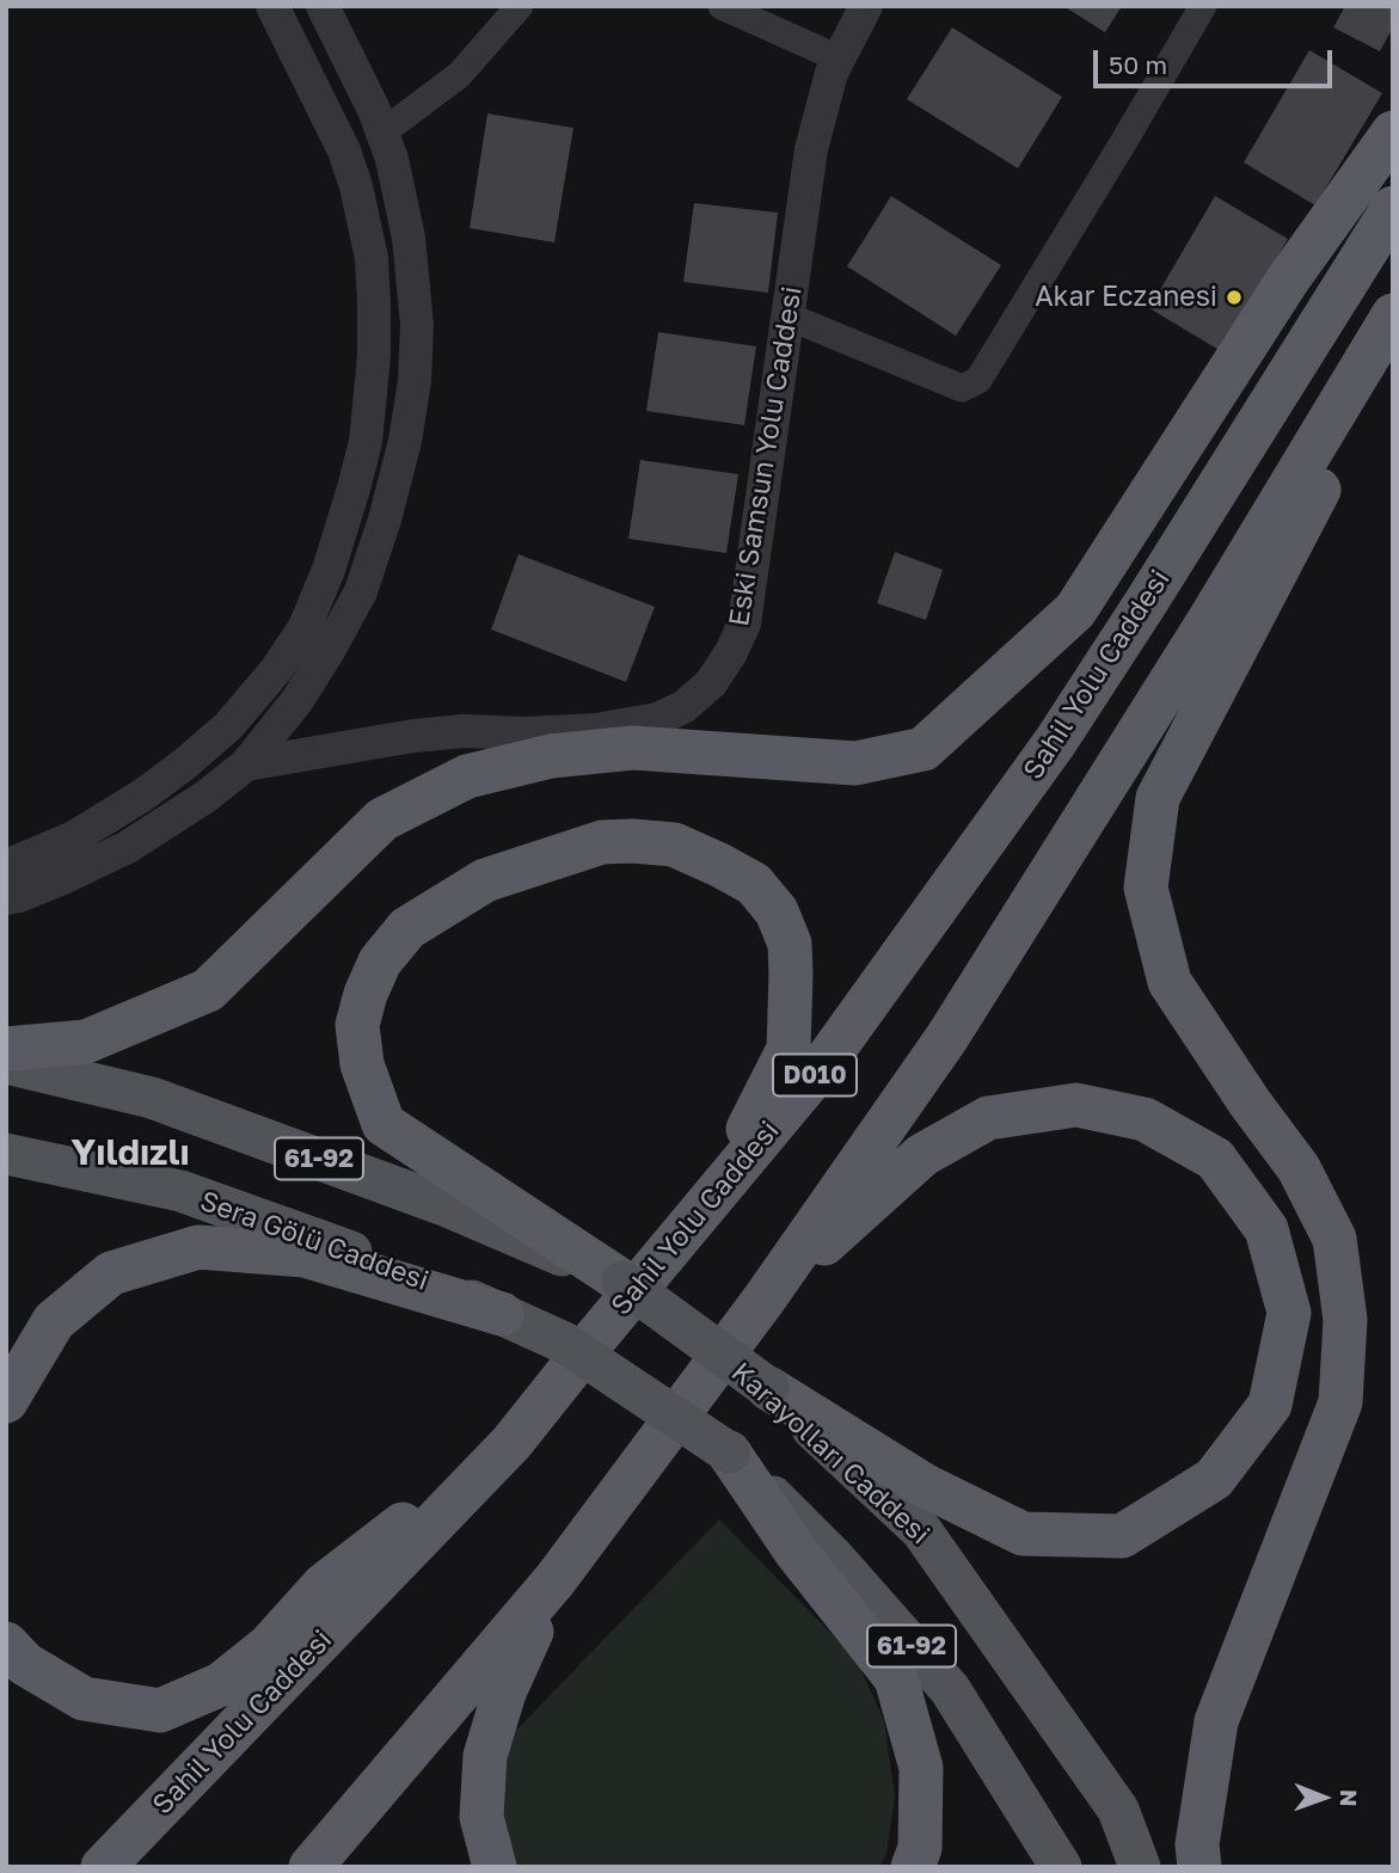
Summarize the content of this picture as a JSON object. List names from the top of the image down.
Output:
{
  "streets": {
    "highway": ["Sahil Yolu Caddesi", "D010"],
    "main road": ["61-92", "Sera Gölü Caddesi", "Karayolları Caddesi"],
    "street": ["Eski Samsun Yolu Caddesi"]
  },
  "crossings": [
    ["61-92", "Sera Gölü Caddesi"],
    ["61-92", "Karayolları Caddesi"]
  ],
  "districts": ["Yıldızlı"],
  "places": ["Akar Eczanesi"],
  "scale_bar": "50 m",
  "north": "right"
}
